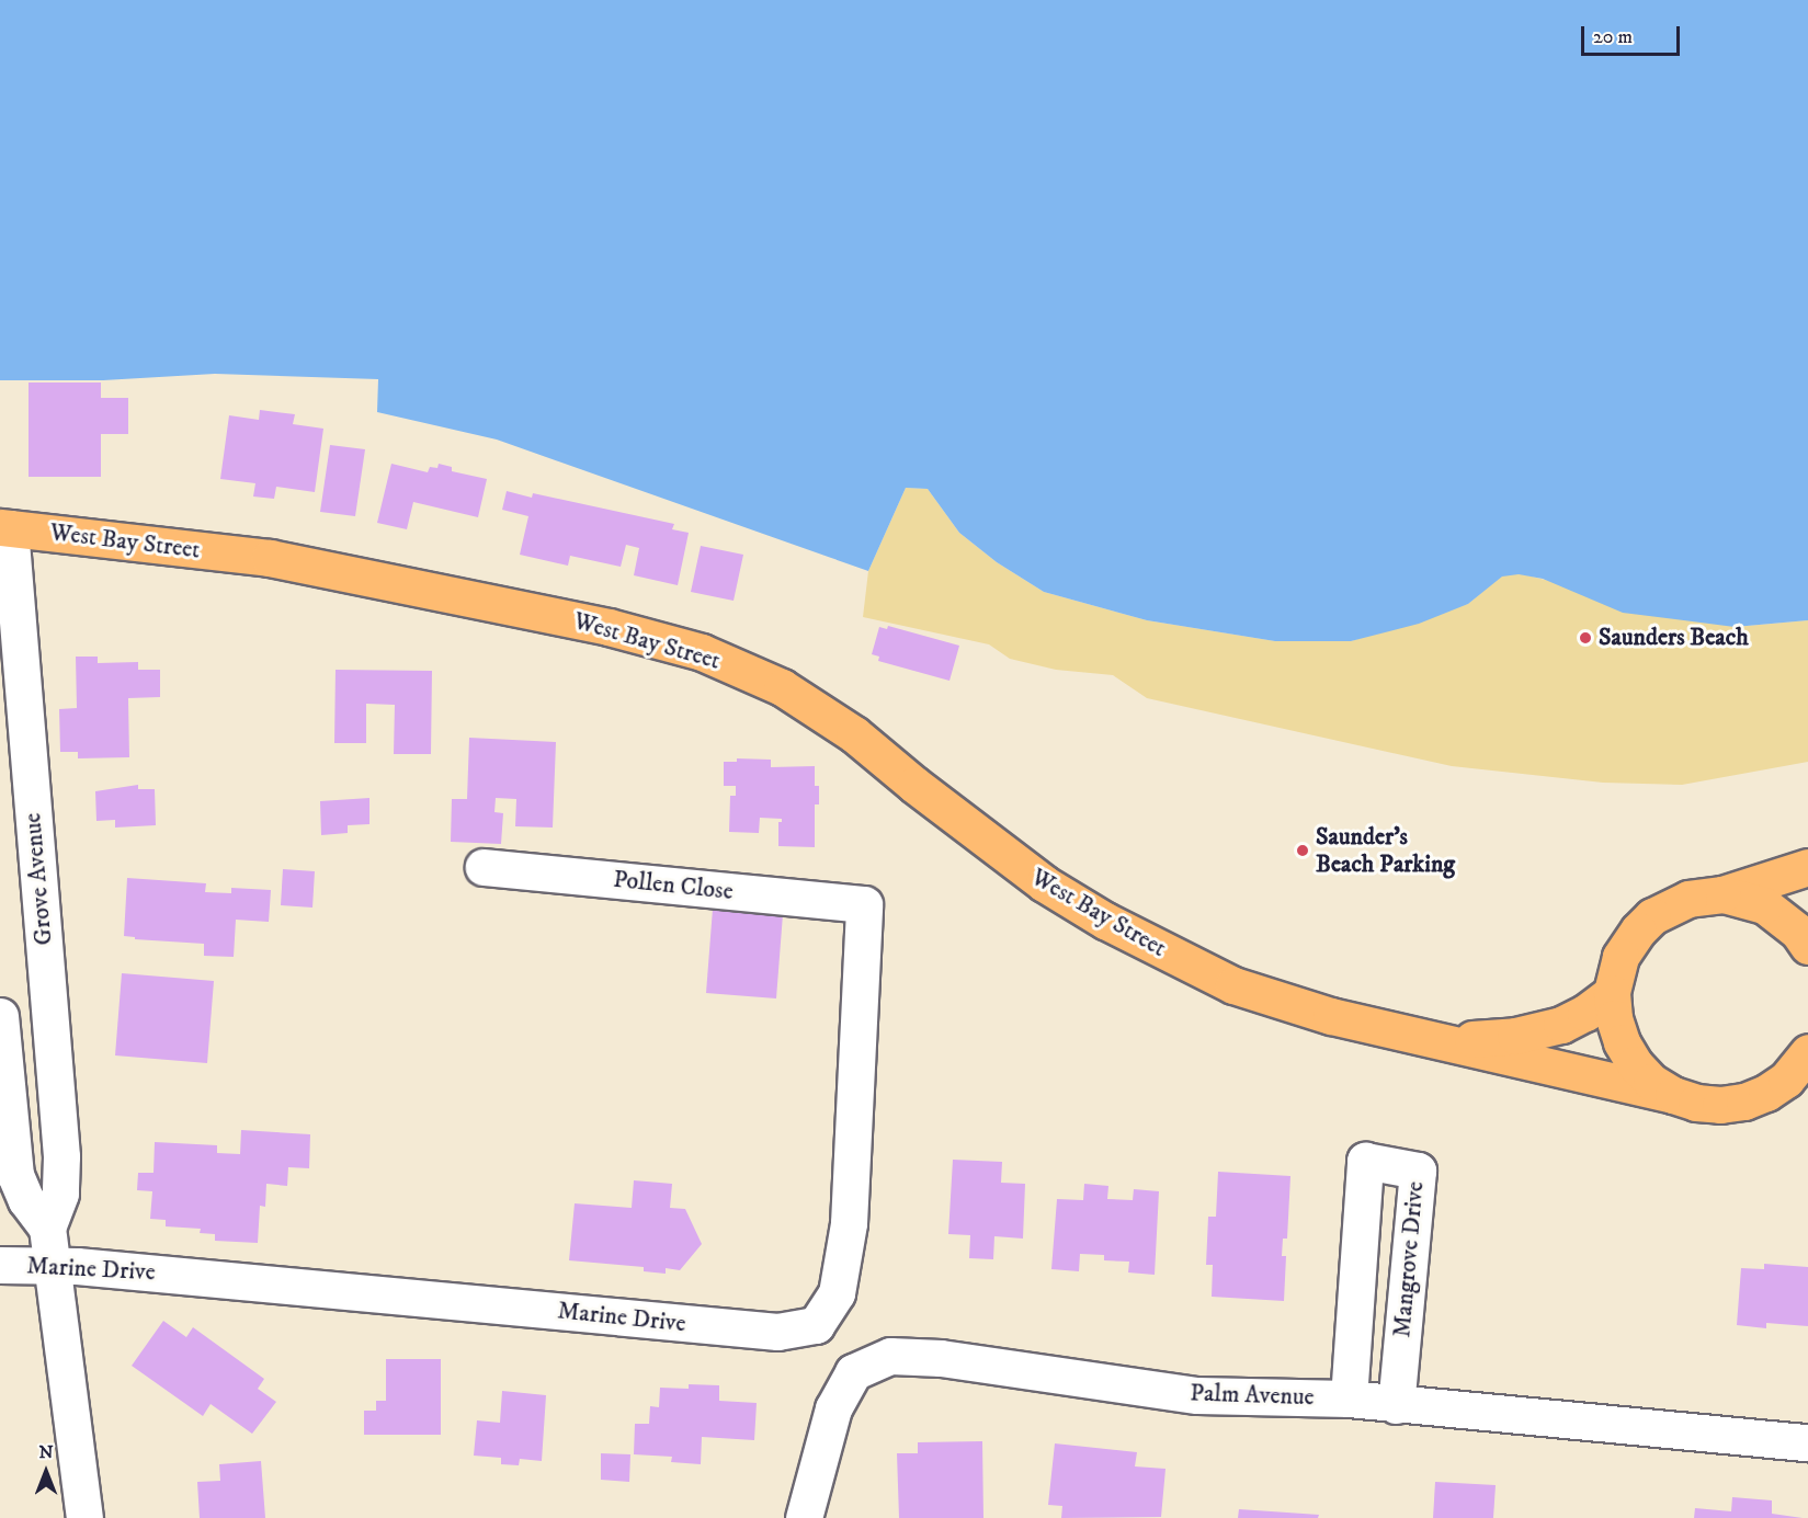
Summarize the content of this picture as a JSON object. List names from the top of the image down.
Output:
{
  "streets": {
    "main road": ["West Bay Street"],
    "street": [
      "Grove Avenue",
      "Pollen Close",
      "Mangrove Drive",
      "Marine Drive",
      "Palm Avenue"
    ]
  },
  "crossings": [
    ["West Bay Street", "Grove Avenue"],
    ["Grove Avenue", "Marine Drive"],
    ["Pollen Close", "Marine Drive"],
    ["Mangrove Drive", "Palm Avenue"]
  ],
  "places": ["Saunders Beach", "Saunder's Beach Parking"],
  "scale_bar": "20 m",
  "north": "top"
}
